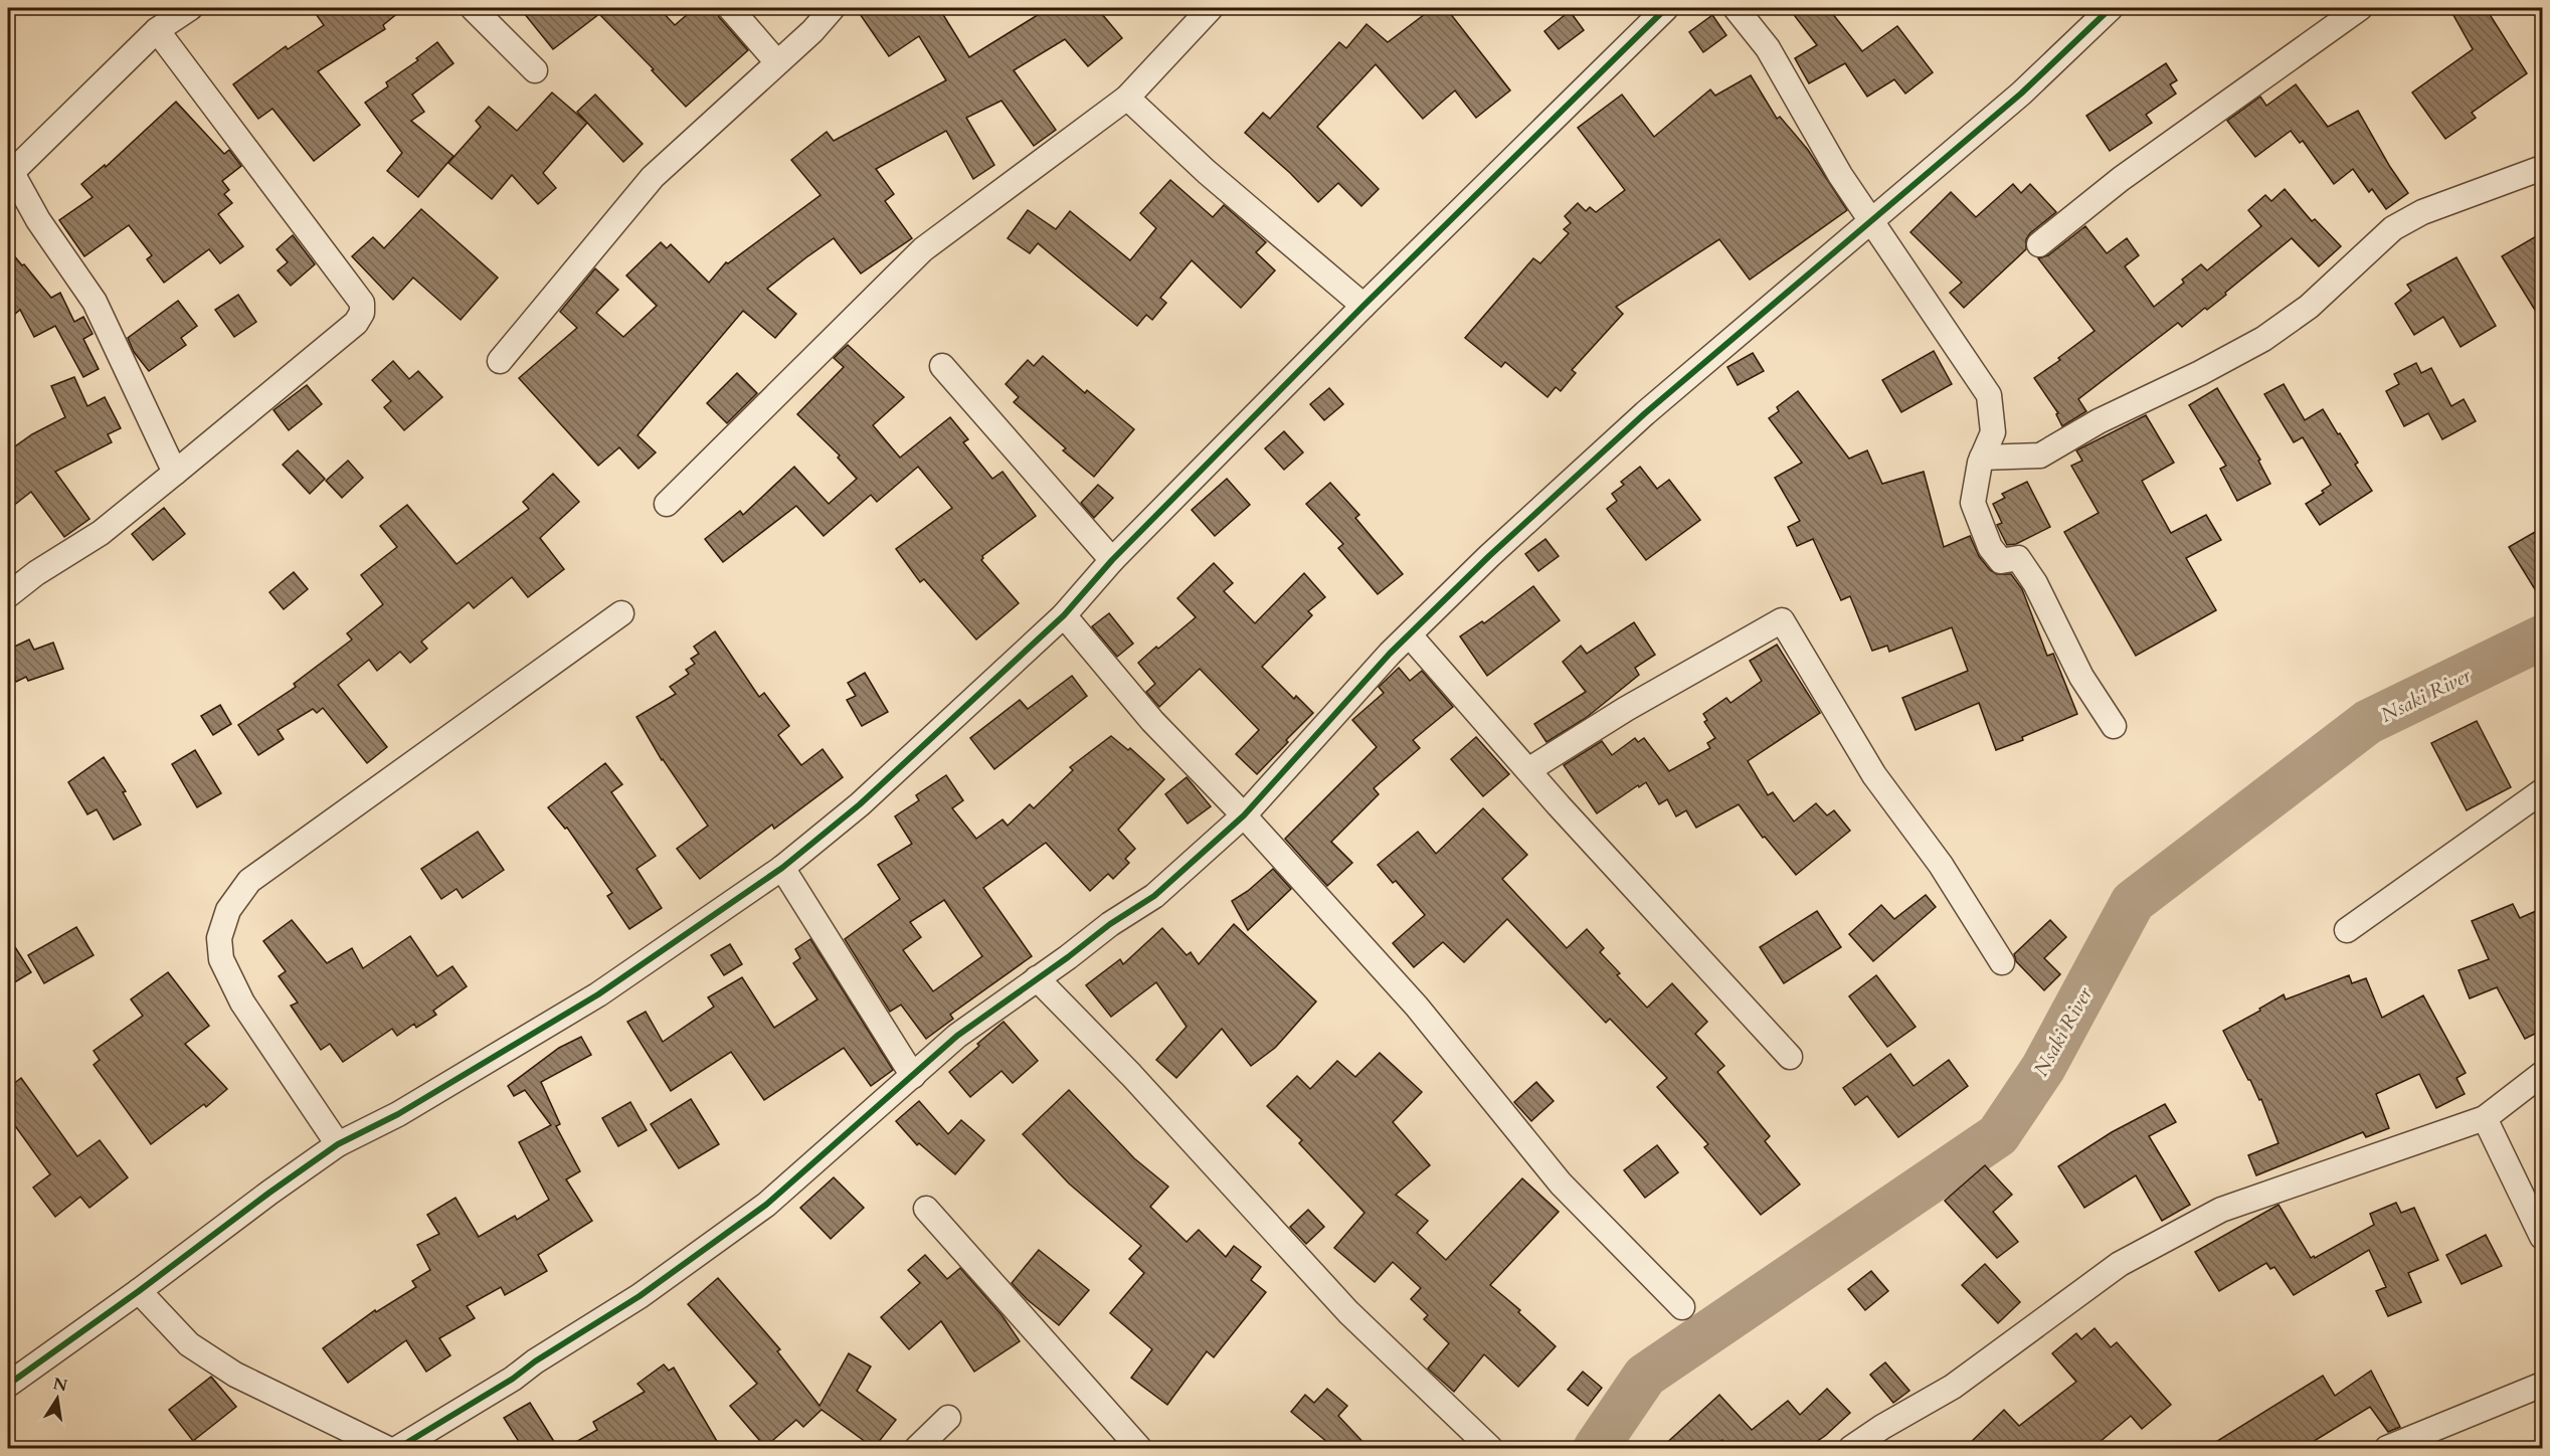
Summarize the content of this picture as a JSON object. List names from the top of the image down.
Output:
{
  "water": ["Nsaki River"],
  "north": "top"
}
